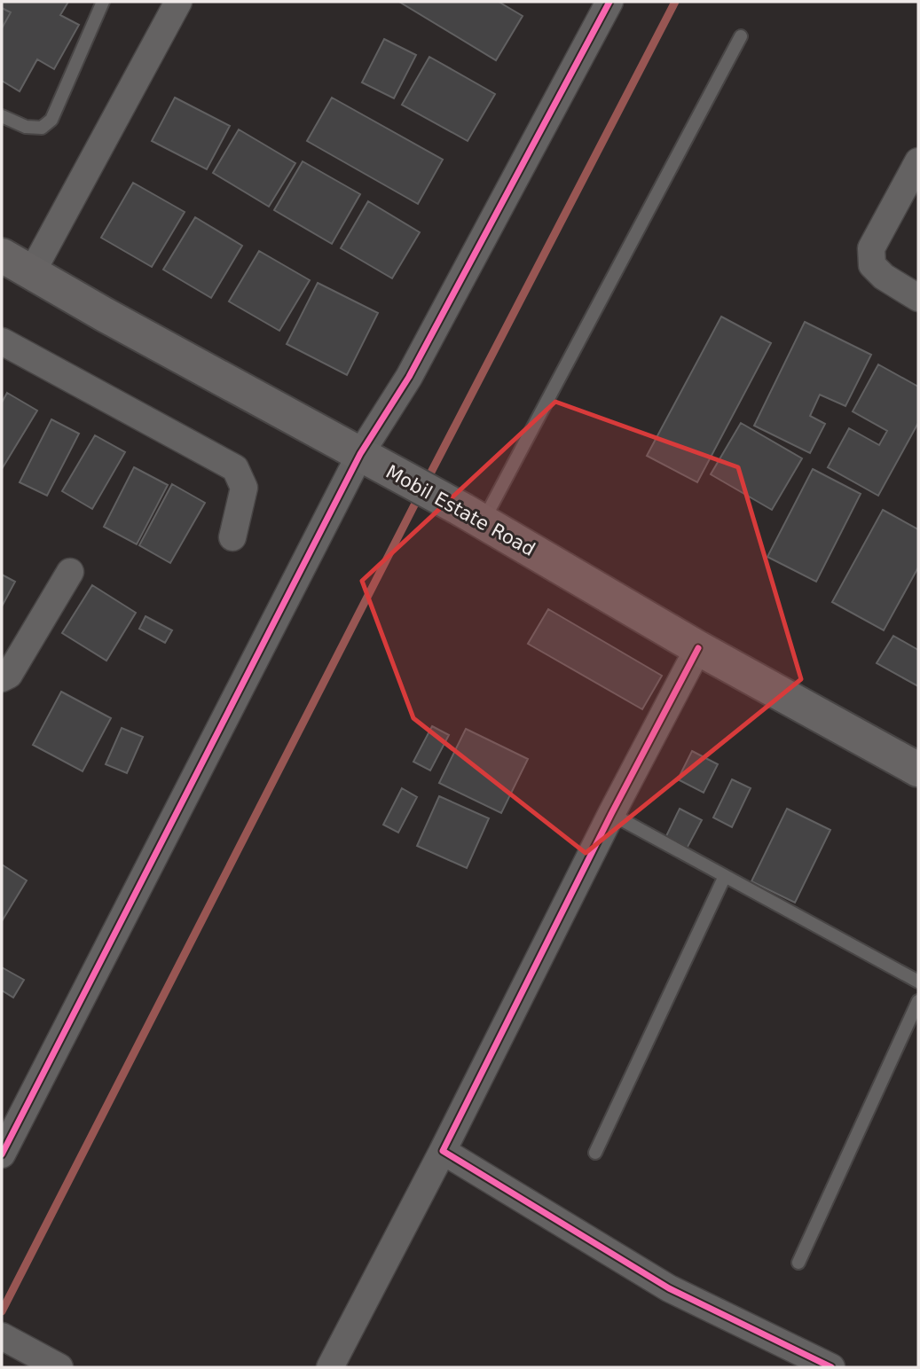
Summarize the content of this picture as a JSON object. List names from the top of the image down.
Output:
{
  "streets": {
    "main road": ["Mobil Estate Road"]
  }
}
